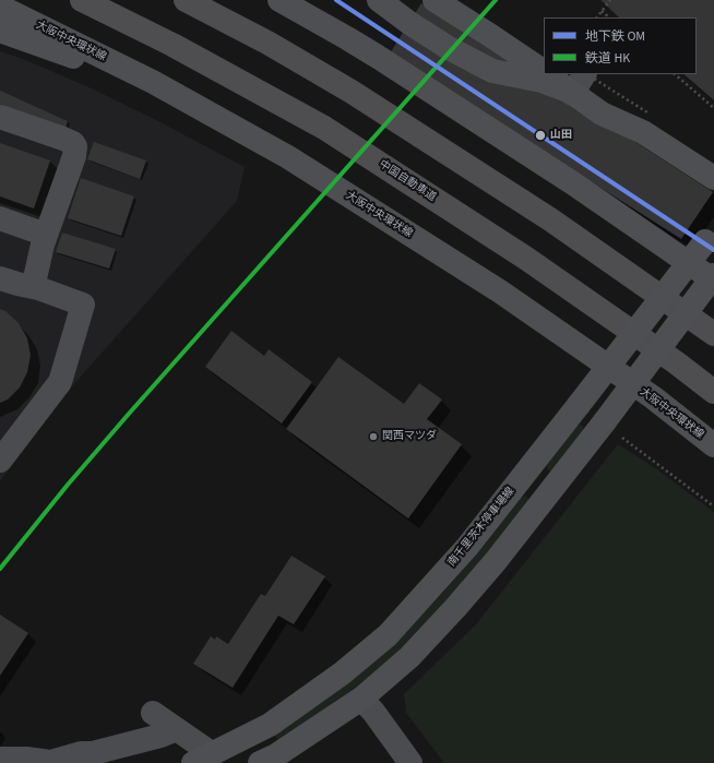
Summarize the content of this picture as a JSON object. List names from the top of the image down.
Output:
{
  "streets": {
    "highway": ["中国自動車道"],
    "main road": ["大阪中央環状線", "南千里茨木停車場線"]
  },
  "places": ["山田", "関西マツダ"],
  "lines": ["metro line OM", "rail line HK"],
  "legend": ["地下鉄 OM", "鉄道 HK"]
}
